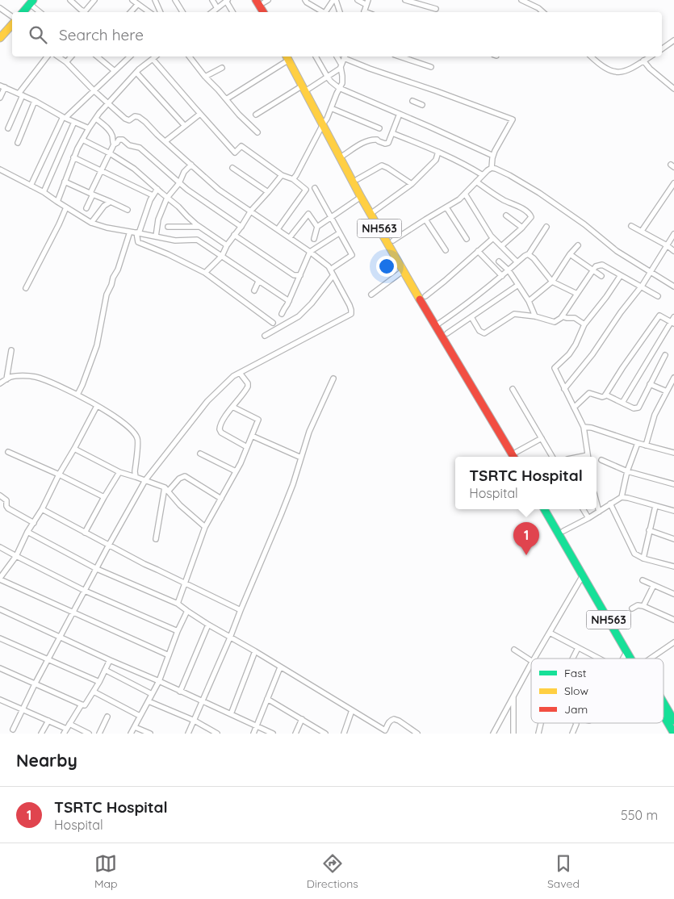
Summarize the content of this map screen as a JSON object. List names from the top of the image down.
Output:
{
  "streets": {
    "main road": ["NH563"]
  },
  "legend": ["Fast", "Slow", "Jam"],
  "page": {
    "search": "Search here",
    "popup": ["TSRTC Hospital", "Hospital"],
    "pins": "1",
    "heading": "Nearby",
    "list": [
      {
        "mark": "1",
        "name": "TSRTC Hospital",
        "note": "Hospital",
        "value": "550 m"
      }
    ],
    "nav": ["Map", "Directions", "Saved"]
  }
}
